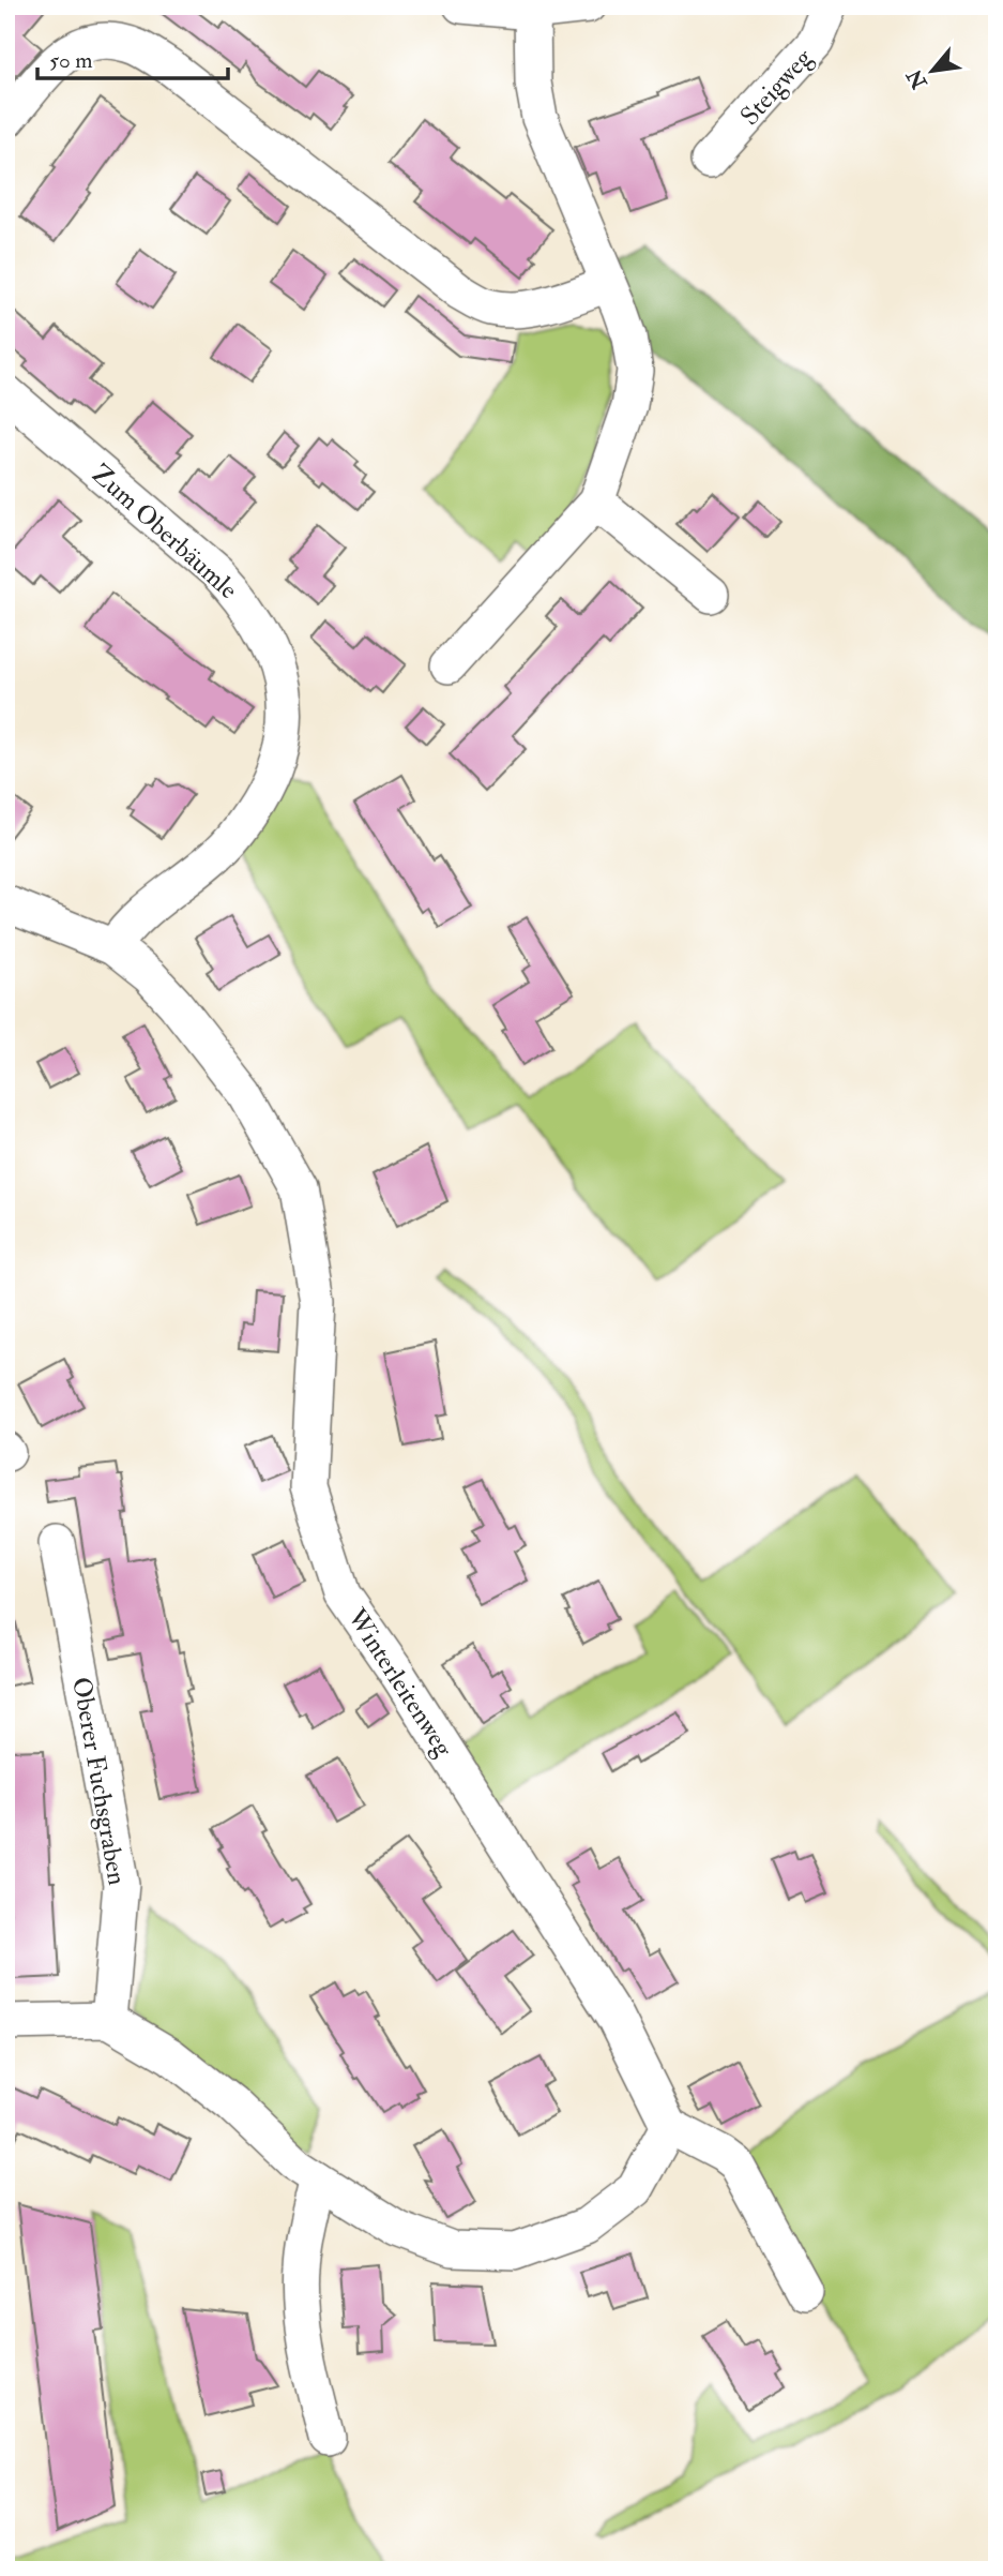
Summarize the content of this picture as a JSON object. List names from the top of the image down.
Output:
{
  "streets": {
    "street": [
      "Steigweg",
      "Zum Oberbäumle",
      "Winterleitenweg",
      "Oberer Fuchsgraben"
    ]
  },
  "crossings": [
    ["Zum Oberbäumle", "Winterleitenweg"]
  ],
  "scale_bar": "50 m",
  "north": "bottom left"
}
